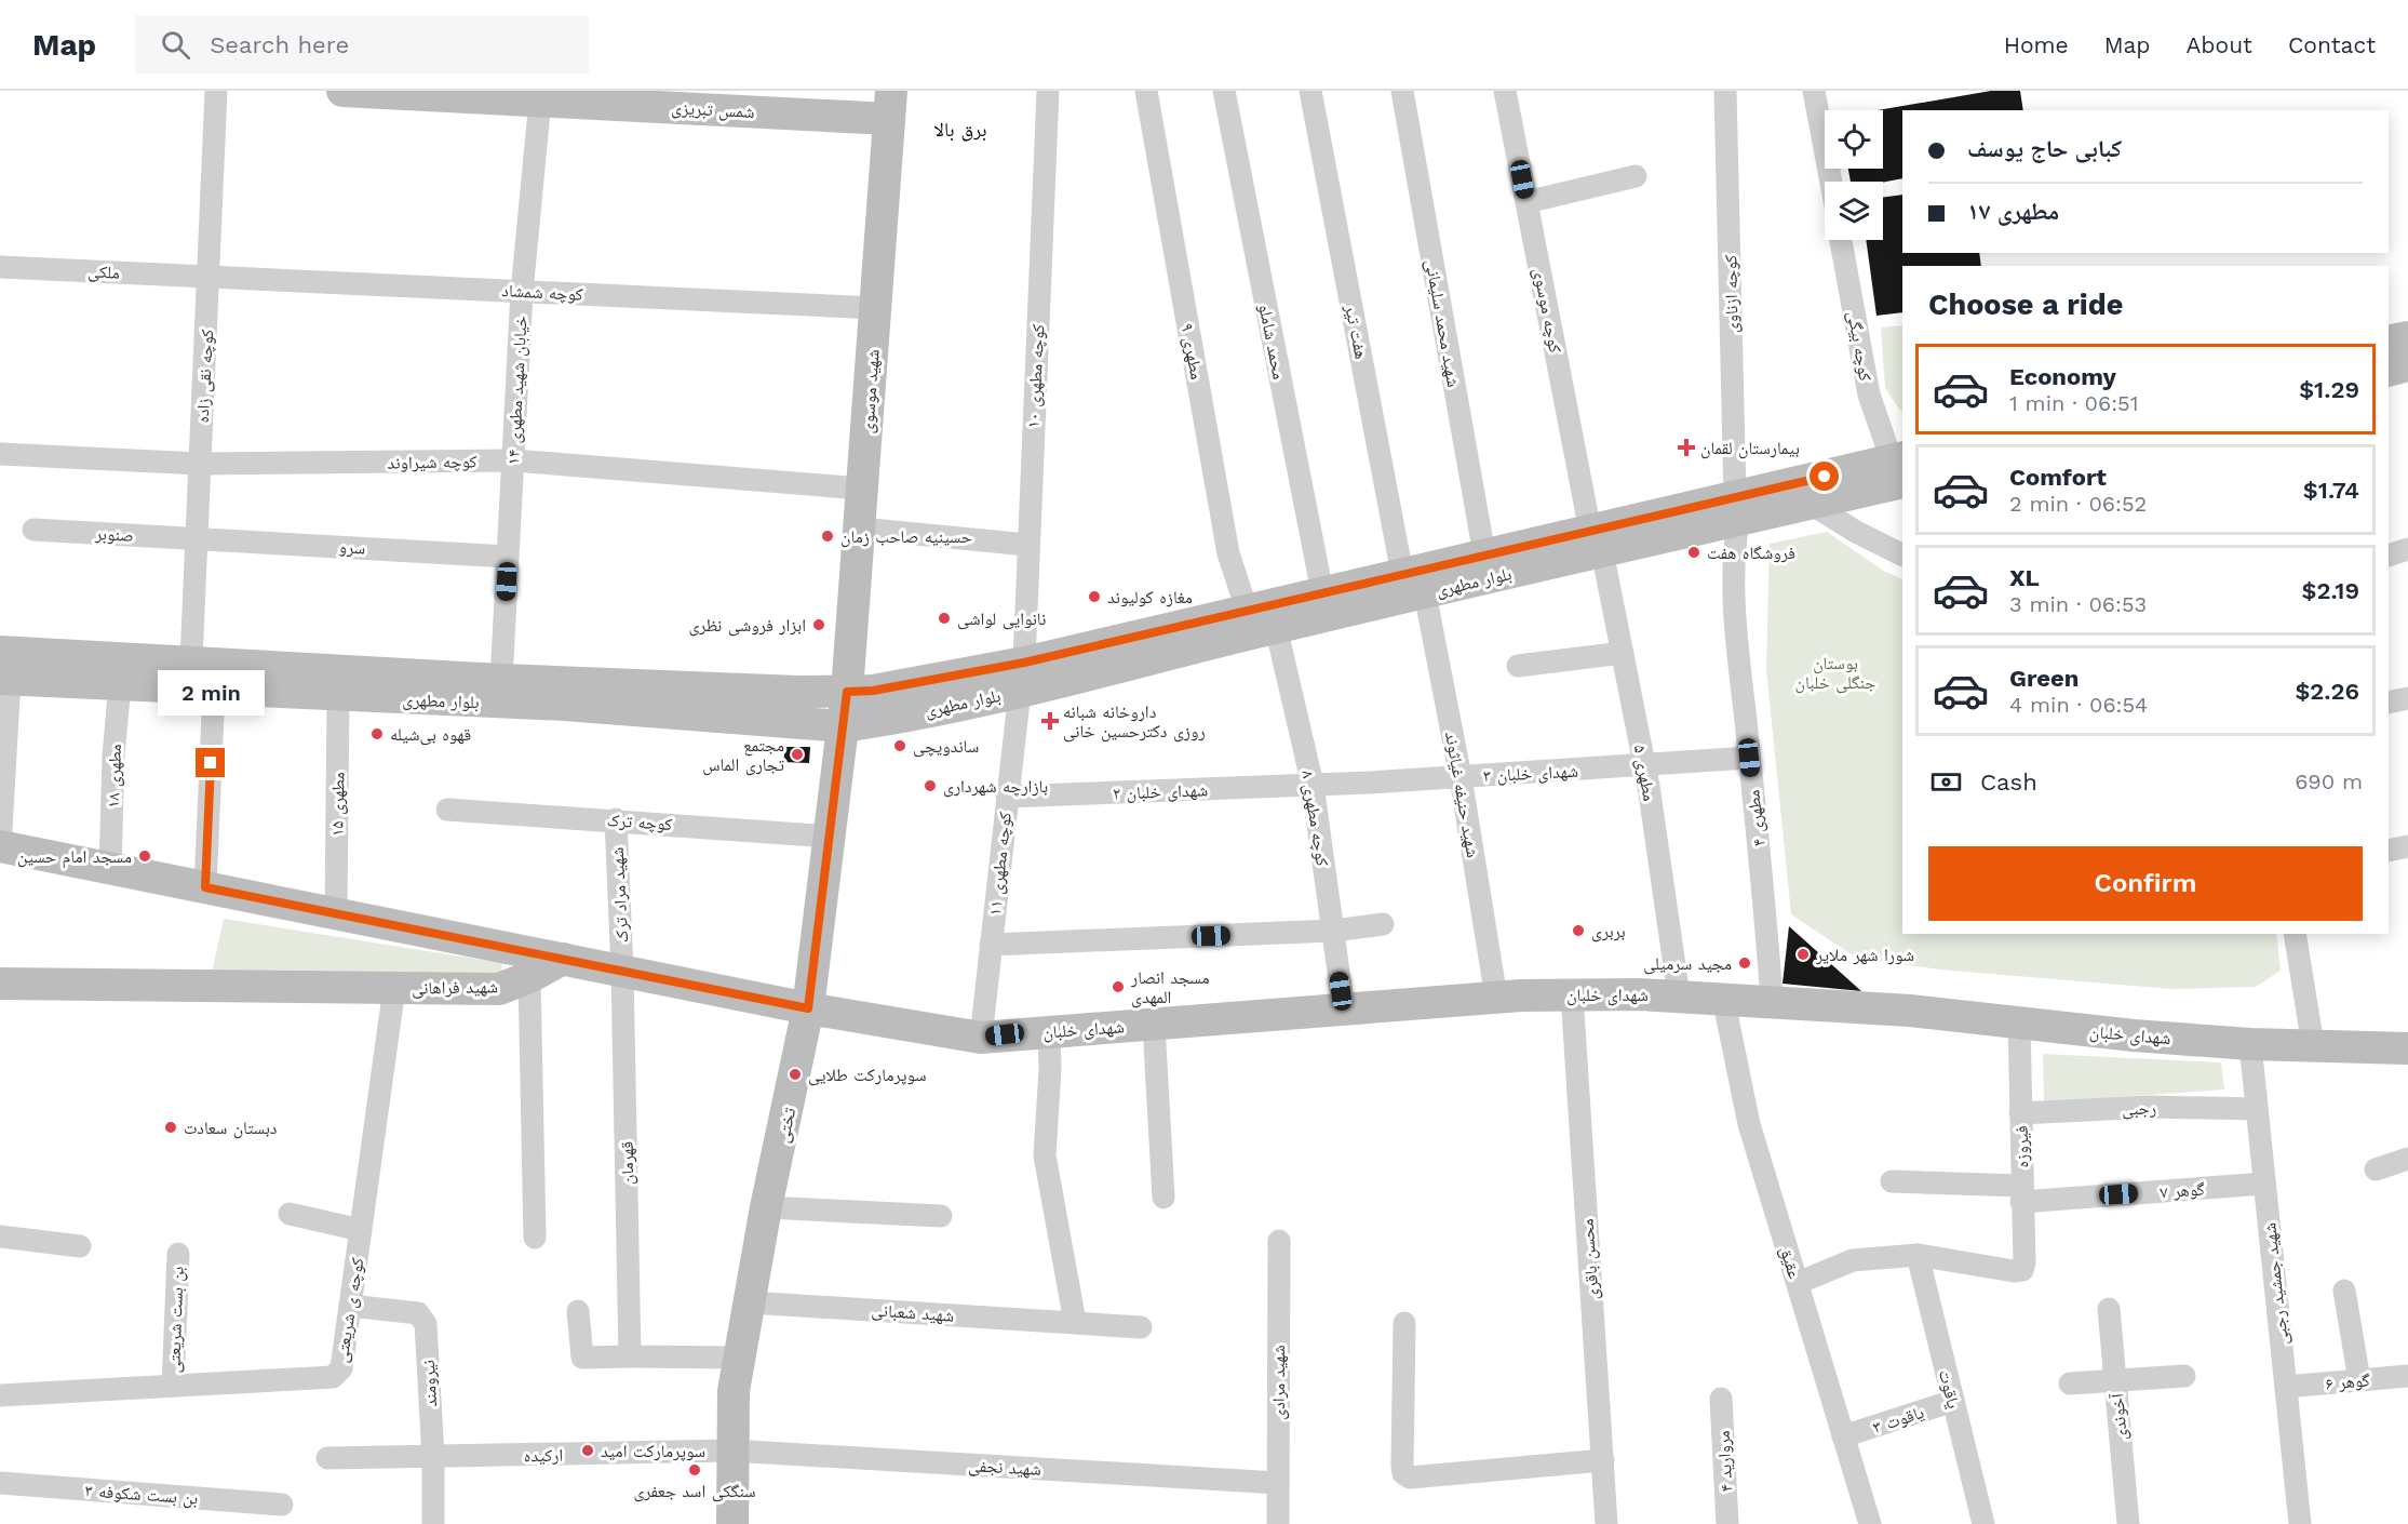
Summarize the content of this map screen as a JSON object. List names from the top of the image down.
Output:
{
  "streets": {
    "main road": [
      "شمس تبریزی",
      "شهید موسوی",
      "بلوار مطهری",
      "شهید فراهانی",
      "شهدای خلبان",
      "تختی"
    ],
    "street": [
      "ملکی",
      "کوچه شمشاد",
      "کوچه ازناوی",
      "کوچه موسوی",
      "شهید محمد سلیمانی",
      "هفت تیر",
      "محمد شاملو",
      "کوچه بیگی",
      "مطهری ۹",
      "کوچه نقی زاده",
      "کوچه مطهری ۱۰",
      "خیابان شهید مطهری ۱۴",
      "کوچه شیراوند",
      "صنوبر",
      "سرو",
      "شهدای خلبان ۳",
      "مطهری ۵",
      "مطهری ۱۸",
      "شهدای خلبان ۲",
      "شهید حنیفه غیاثوند",
      "مطهری ۱۵",
      "کوچه مطهری ۸",
      "مطهری ۴",
      "کوچه ترک",
      "کوچه مطهری ۱۱",
      "شهید مراد ترک",
      "رجبی",
      "فیروزه",
      "قهرمان",
      "گوهر ۷",
      "محسن باقری",
      "عقیق",
      "شهید جمشید رجبی",
      "کوچه ی شریعتی",
      "شهید شعبانی",
      "بن بست شریعتی",
      "گوهر ۶",
      "شهید مرادی",
      "نیرومند",
      "یاقوت",
      "آخوندی",
      "یاقوت ۳",
      "ارکیده",
      "مروارید ۴",
      "شهید نجفی",
      "بن بست شکوفه ۳"
    ]
  },
  "crossings": [
    ["شمس تبریزی", "خیابان شهید مطهری ۱۴"],
    ["شمس تبریزی", "شهید موسوی"],
    ["ملکی", "کوچه شمشاد"],
    ["ملکی", "کوچه نقی زاده"],
    ["کوچه شمشاد", "کوچه نقی زاده"],
    ["کوچه شمشاد", "خیابان شهید مطهری ۱۴"],
    ["کوچه شمشاد", "شهید موسوی"],
    ["کوچه ازناوی", "بلوار مطهری"],
    ["کوچه ازناوی", "مطهری ۴"],
    ["کوچه موسوی", "بلوار مطهری"],
    ["کوچه موسوی", "مطهری ۵"],
    ["شهید محمد سلیمانی", "بلوار مطهری"],
    ["هفت تیر", "بلوار مطهری"],
    ["هفت تیر", "شهید حنیفه غیاثوند"],
    ["محمد شاملو", "بلوار مطهری"],
    ["کوچه بیگی", "بلوار مطهری"],
    ["مطهری ۹", "بلوار مطهری"],
    ["کوچه نقی زاده", "کوچه شیراوند"],
    ["کوچه نقی زاده", "صنوبر"],
    ["کوچه نقی زاده", "سرو"],
    ["کوچه نقی زاده", "بلوار مطهری"],
    ["کوچه مطهری ۱۰", "بلوار مطهری"],
    ["کوچه مطهری ۱۰", "کوچه مطهری ۱۱"],
    ["خیابان شهید مطهری ۱۴", "کوچه شیراوند"],
    ["خیابان شهید مطهری ۱۴", "سرو"],
    ["خیابان شهید مطهری ۱۴", "بلوار مطهری"],
    ["شهید موسوی", "کوچه شیراوند"],
    ["شهید موسوی", "بلوار مطهری"],
    ["شهید موسوی", "تختی"],
    ["صنوبر", "سرو"],
    ["بلوار مطهری", "مطهری ۵"],
    ["بلوار مطهری", "مطهری ۱۸"],
    ["بلوار مطهری", "شهید حنیفه غیاثوند"],
    ["بلوار مطهری", "مطهری ۱۵"],
    ["بلوار مطهری", "کوچه مطهری ۸"],
    ["بلوار مطهری", "مطهری ۴"],
    ["بلوار مطهری", "کوچه مطهری ۱۱"],
    ["بلوار مطهری", "تختی"],
    ["شهدای خلبان ۳", "مطهری ۵"],
    ["شهدای خلبان ۳", "شهدای خلبان ۲"],
    ["شهدای خلبان ۳", "شهید حنیفه غیاثوند"],
    ["شهدای خلبان ۳", "کوچه مطهری ۸"],
    ["شهدای خلبان ۳", "مطهری ۴"],
    ["مطهری ۵", "شهدای خلبان"],
    ["شهدای خلبان ۲", "کوچه مطهری ۸"],
    ["شهدای خلبان ۲", "کوچه مطهری ۱۱"],
    ["شهید حنیفه غیاثوند", "شهدای خلبان"],
    ["کوچه مطهری ۸", "شهدای خلبان"],
    ["مطهری ۴", "شهدای خلبان"],
    ["کوچه ترک", "شهید مراد ترک"],
    ["کوچه ترک", "تختی"],
    ["کوچه مطهری ۱۱", "شهدای خلبان"],
    ["شهید مراد ترک", "شهدای خلبان"],
    ["شهید مراد ترک", "قهرمان"],
    ["شهید فراهانی", "شهدای خلبان"],
    ["شهید فراهانی", "کوچه ی شریعتی"],
    ["شهدای خلبان", "تختی"],
    ["شهدای خلبان", "فیروزه"],
    ["شهدای خلبان", "قهرمان"],
    ["شهدای خلبان", "محسن باقری"],
    ["شهدای خلبان", "عقیق"],
    ["شهدای خلبان", "شهید جمشید رجبی"],
    ["رجبی", "فیروزه"],
    ["رجبی", "شهید جمشید رجبی"],
    ["تختی", "شهید شعبانی"],
    ["تختی", "ارکیده"],
    ["تختی", "شهید نجفی"],
    ["فیروزه", "گوهر ۷"],
    ["فیروزه", "یاقوت"],
    ["گوهر ۷", "شهید جمشید رجبی"],
    ["عقیق", "یاقوت ۳"],
    ["شهید جمشید رجبی", "گوهر ۶"],
    ["کوچه ی شریعتی", "بن بست شریعتی"],
    ["کوچه ی شریعتی", "نیرومند"],
    ["شهید مرادی", "شهید نجفی"],
    ["نیرومند", "ارکیده"],
    ["یاقوت", "یاقوت ۳"],
    ["ارکیده", "شهید نجفی"]
  ],
  "districts": ["برق بالا"],
  "parks": ["بوستان جنگلی خلبان"],
  "places": {
    "health": ["بیمارستان لقمان", "داروخانه شبانه روزی دکترحسین خانی"],
    "other": [
      "حسینیه صاحب زمان",
      "فروشگاه هفت",
      "مغازه کولیوند",
      "نانوایی لواشی",
      "ابزار فروشی نظری",
      "قهوه بی‌شیله",
      "ساندویچی",
      "مجتمع تجاری الماس",
      "بازارچه شهرداری",
      "مسجد امام حسین",
      "بربری",
      "شورا شهر ملایر",
      "مجید سرمیلی",
      "مسجد انصار المهدی",
      "سوپرمارکت طلایی",
      "دبستان سعادت",
      "سوپرمارکت امید",
      "سنگکی اسد جعفری"
    ]
  },
  "page": {
    "header": "Map",
    "search": "Search here",
    "nav": [
      "Home",
      "Map",
      "About",
      "Contact"
    ],
    "banner": ["کبابی حاج یوسف", "مطهری ۱۷"],
    "heading": "Choose a ride",
    "list": [
      {
        "name": "Economy",
        "note": "1 min · 06:51",
        "value": "$1.29"
      },
      {
        "name": "Comfort",
        "note": "2 min · 06:52",
        "value": "$1.74"
      },
      {
        "name": "XL",
        "note": "3 min · 06:53",
        "value": "$2.19"
      },
      {
        "name": "Green",
        "note": "4 min · 06:54",
        "value": "$2.26"
      }
    ],
    "bubble": "2 min",
    "pay": ["Cash", "690 m"],
    "buttons": "Confirm"
  }
}
